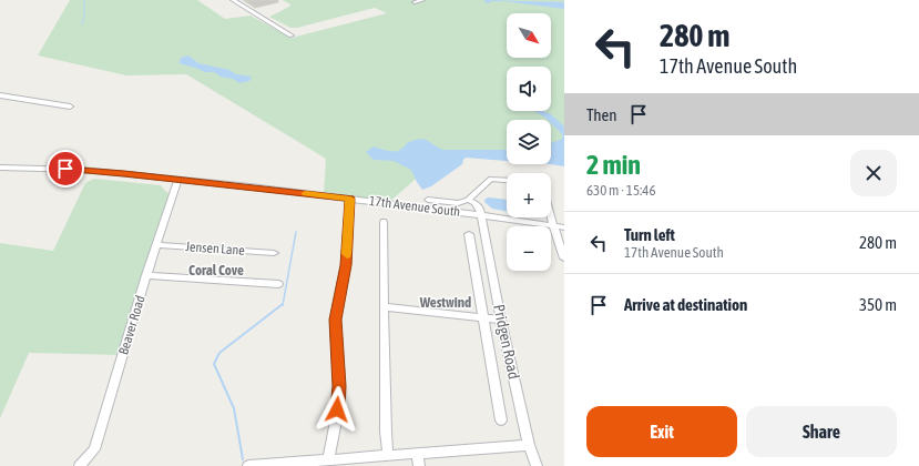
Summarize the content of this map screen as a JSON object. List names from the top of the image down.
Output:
{
  "streets": {
    "street": [
      "17th Avenue South",
      "Jensen Lane",
      "Beaver Road",
      "Pridgen Road"
    ]
  },
  "crossings": [
    ["17th Avenue South", "Beaver Road"],
    ["17th Avenue South", "Pridgen Road"],
    ["Jensen Lane", "Beaver Road"]
  ],
  "districts": ["Coral Cove", "Westwind"],
  "north": "bottom right",
  "page": {
    "turn": ["280 m", "17th Avenue South"],
    "map_buttons": ["+", "−"],
    "then": "Then",
    "heading": ["2 min", "630 m · 15:46"],
    "list": [
      {
        "name": "Turn left",
        "note": "17th Avenue South",
        "value": "280 m"
      },
      {
        "name": "Arrive at destination",
        "value": "350 m"
      }
    ],
    "buttons": ["Exit", "Share"]
  }
}
